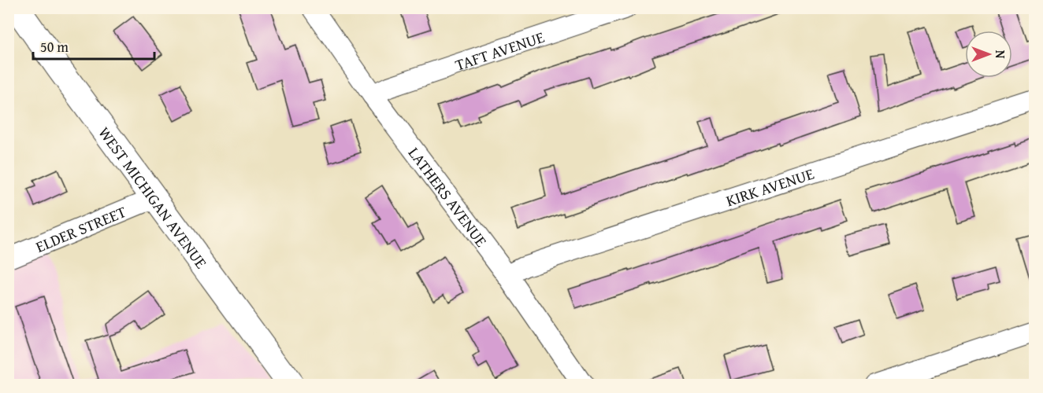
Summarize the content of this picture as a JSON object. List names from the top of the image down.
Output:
{
  "streets": {
    "main road": ["WEST MICHIGAN AVENUE"],
    "street": [
      "TAFT AVENUE",
      "KIRK AVENUE",
      "LATHERS AVENUE",
      "ELDER STREET"
    ]
  },
  "crossings": [
    ["TAFT AVENUE", "LATHERS AVENUE"],
    ["KIRK AVENUE", "LATHERS AVENUE"],
    ["WEST MICHIGAN AVENUE", "ELDER STREET"]
  ],
  "scale_bar": "50 m",
  "north": "right"
}
